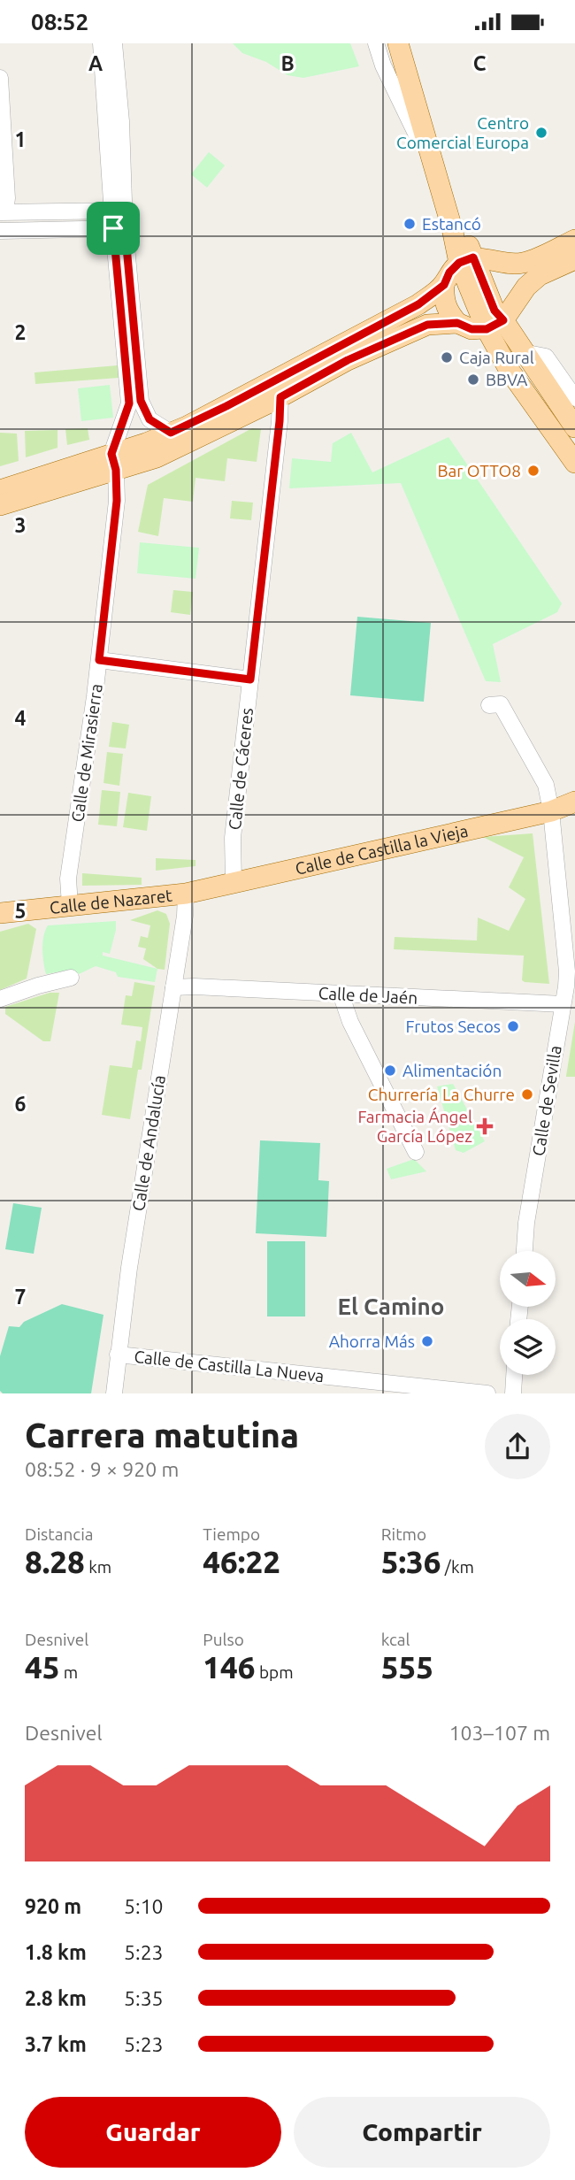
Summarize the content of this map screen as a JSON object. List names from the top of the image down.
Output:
{
  "streets": {
    "main road": ["Calle de Castilla la Vieja", "Calle de Nazaret"],
    "street": [
      "Calle de Mirasierra",
      "Calle de Cáceres",
      "Calle de Jaén",
      "Calle de Sevilla",
      "Calle de Andalucía",
      "Calle de Castilla La Nueva"
    ]
  },
  "crossings": [
    ["Calle de Mirasierra", "Calle de Nazaret"],
    ["Calle de Cáceres", "Calle de Castilla la Vieja"],
    ["Calle de Castilla la Vieja", "Calle de Nazaret"],
    ["Calle de Castilla la Vieja", "Calle de Sevilla"],
    ["Calle de Castilla la Vieja", "Calle de Andalucía"],
    ["Calle de Nazaret", "Calle de Andalucía"],
    ["Calle de Jaén", "Calle de Sevilla"],
    ["Calle de Jaén", "Calle de Andalucía"],
    ["Calle de Andalucía", "Calle de Castilla La Nueva"]
  ],
  "districts": ["El Camino"],
  "places": {
    "other": [
      "Centro Comercial Europa",
      "Estancó",
      "Caja Rural",
      "BBVA",
      "Bar OTTO8",
      "Frutos Secos",
      "Alimentación",
      "Churrería La Churre",
      "Ahorra Más"
    ],
    "health": ["Farmacia Ángel García López"]
  },
  "north": "right",
  "page": {
    "status": "08:52",
    "heading": ["Carrera matutina", "08:52 · 9 × 920 m"],
    "stats": [
      ["Distancia", "8.28 km"],
      ["Tiempo", "46:22"],
      ["Ritmo", "5:36 /km"],
      ["Desnivel", "45 m"],
      ["Pulso", "146 bpm"],
      ["kcal", "555"]
    ],
    "chart": ["Desnivel", "103–107 m"],
    "list": [
      {
        "name": "920 m",
        "note": "5:10"
      },
      {
        "name": "1.8 km",
        "note": "5:23"
      },
      {
        "name": "2.8 km",
        "note": "5:35"
      },
      {
        "name": "3.7 km",
        "note": "5:23"
      }
    ],
    "buttons": ["Guardar", "Compartir"]
  },
  "grid": {
    "columns": ["A", "B", "C"],
    "rows": [
      "1",
      "2",
      "3",
      "4",
      "5",
      "6",
      "7"
    ]
  }
}
